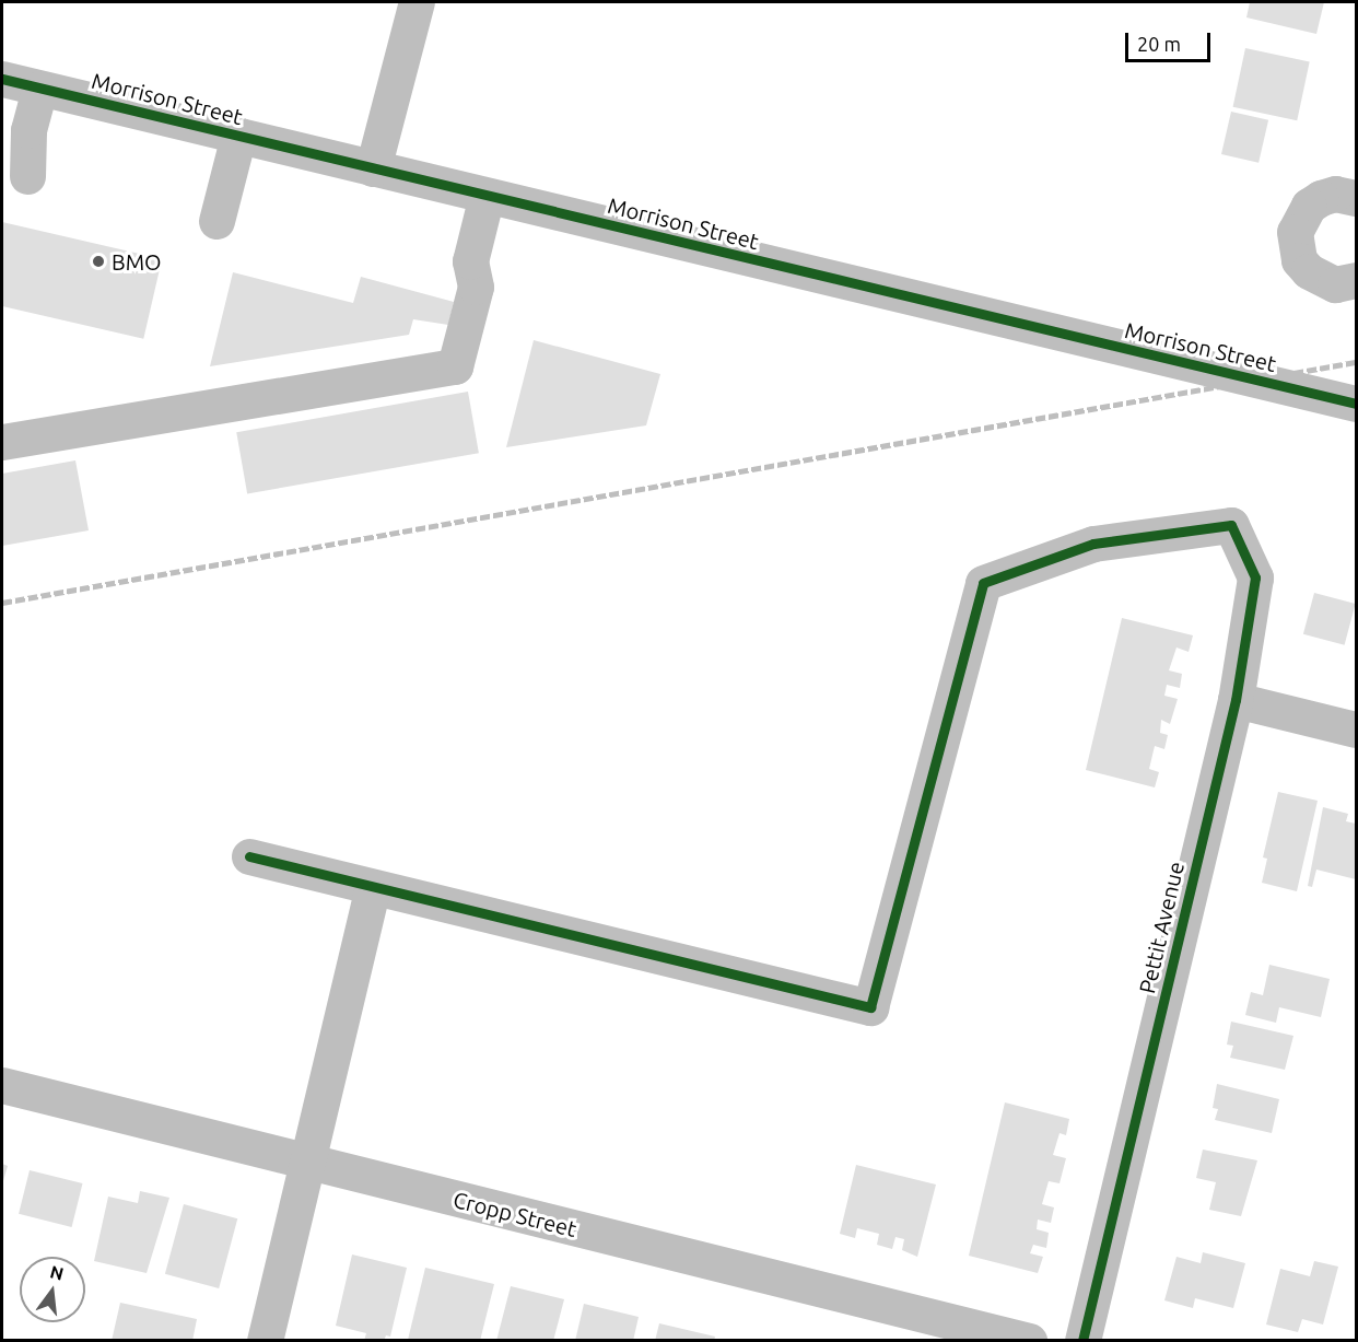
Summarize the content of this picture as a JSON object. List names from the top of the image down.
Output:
{
  "streets": {
    "street": ["Morrison Street", "Pettit Avenue", "Cropp Street"]
  },
  "places": ["BMO"],
  "scale_bar": "20 m",
  "north": "top"
}
